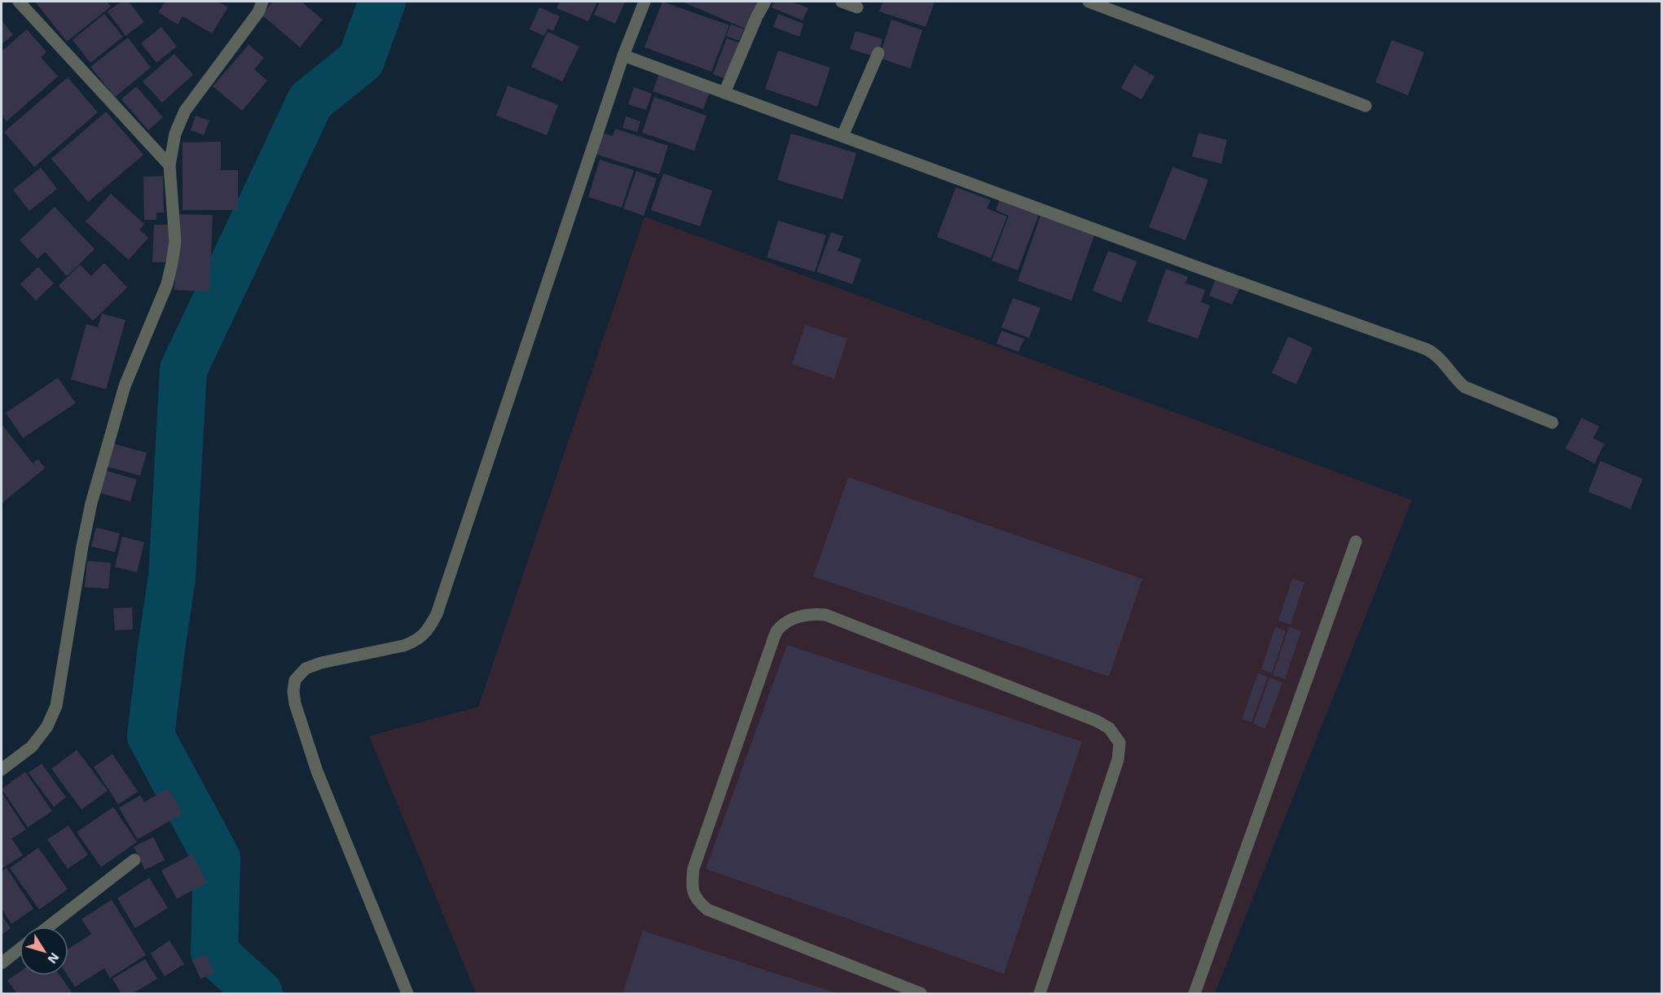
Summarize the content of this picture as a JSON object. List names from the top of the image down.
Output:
{
  "north": "bottom right"
}
